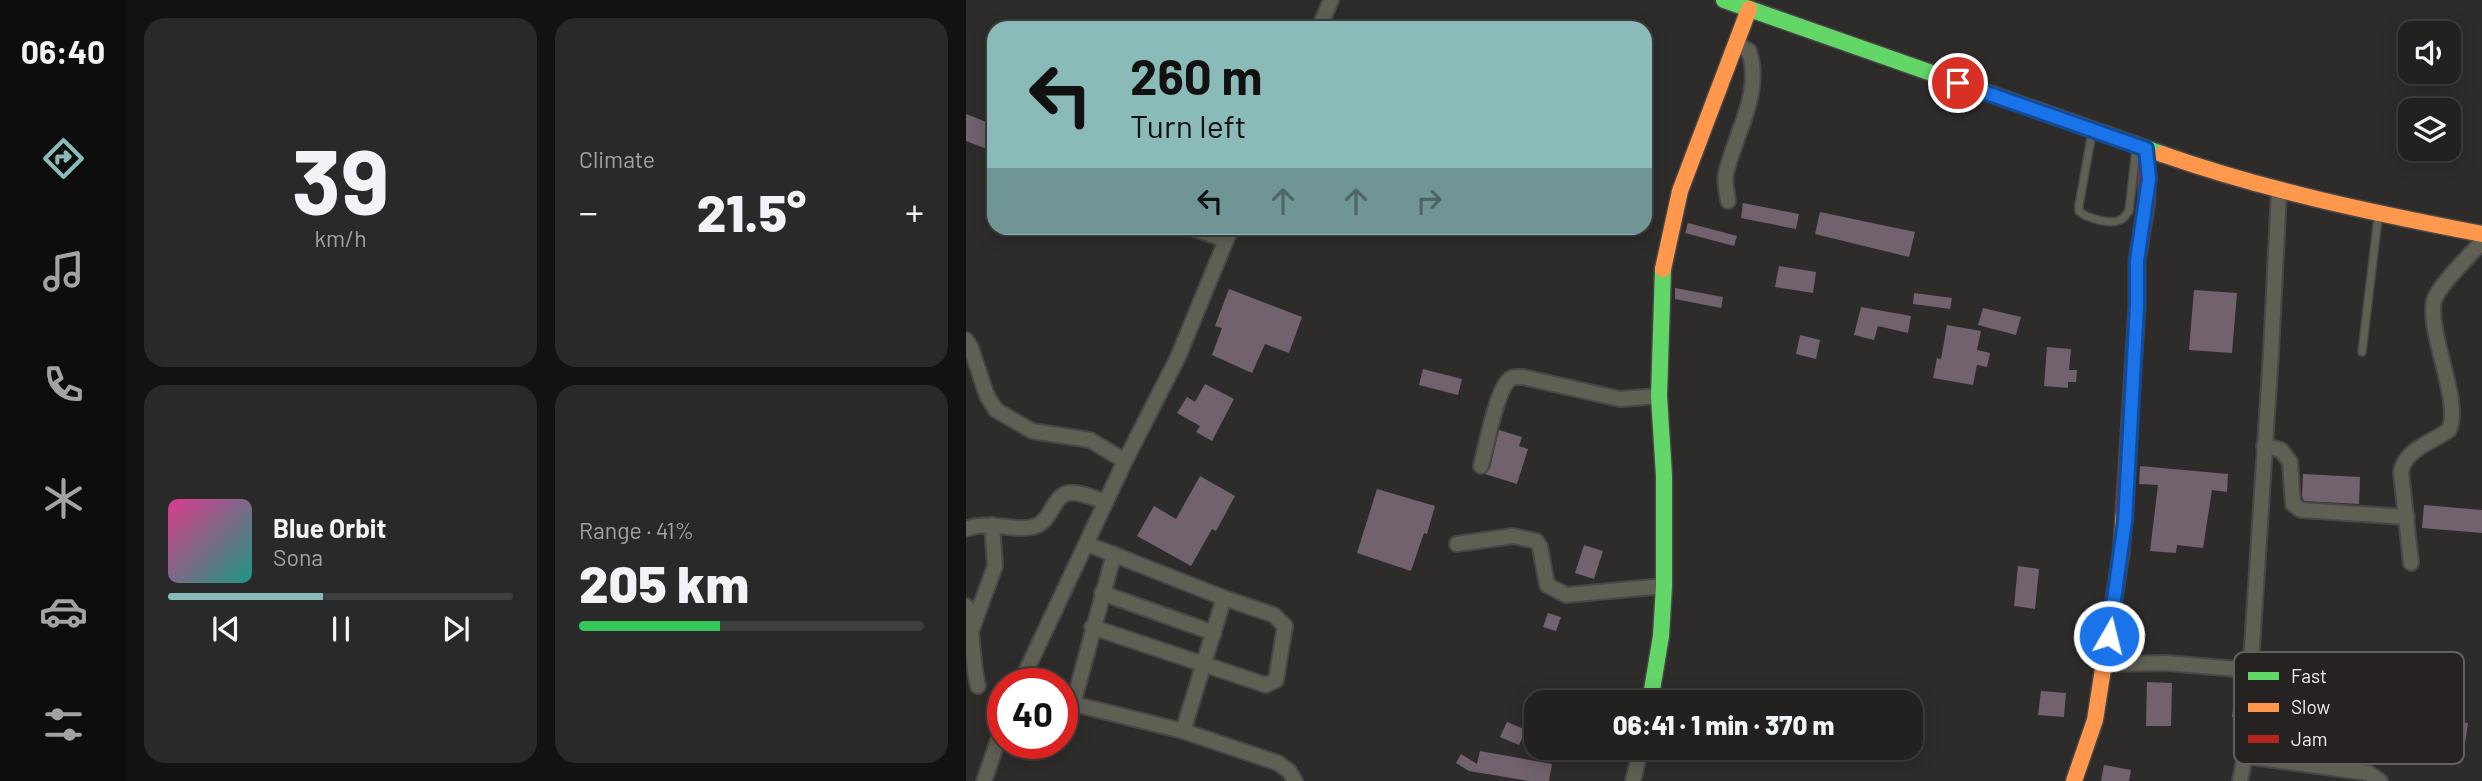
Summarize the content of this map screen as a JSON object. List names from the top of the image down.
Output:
{
  "legend": ["Fast", "Slow", "Jam"],
  "page": {
    "tabs": "06:40",
    "tile": [
      ["39", "km/h"],
      "Climate",
      ["Range · 41%", "205 km"]
    ],
    "turn": ["260 m", "Turn left"],
    "heat": ["−", "21.5°", "+"],
    "song": ["Blue Orbit", "Sona"],
    "limit": "40",
    "trip": "06:41 · 1 min · 370 m"
  }
}
